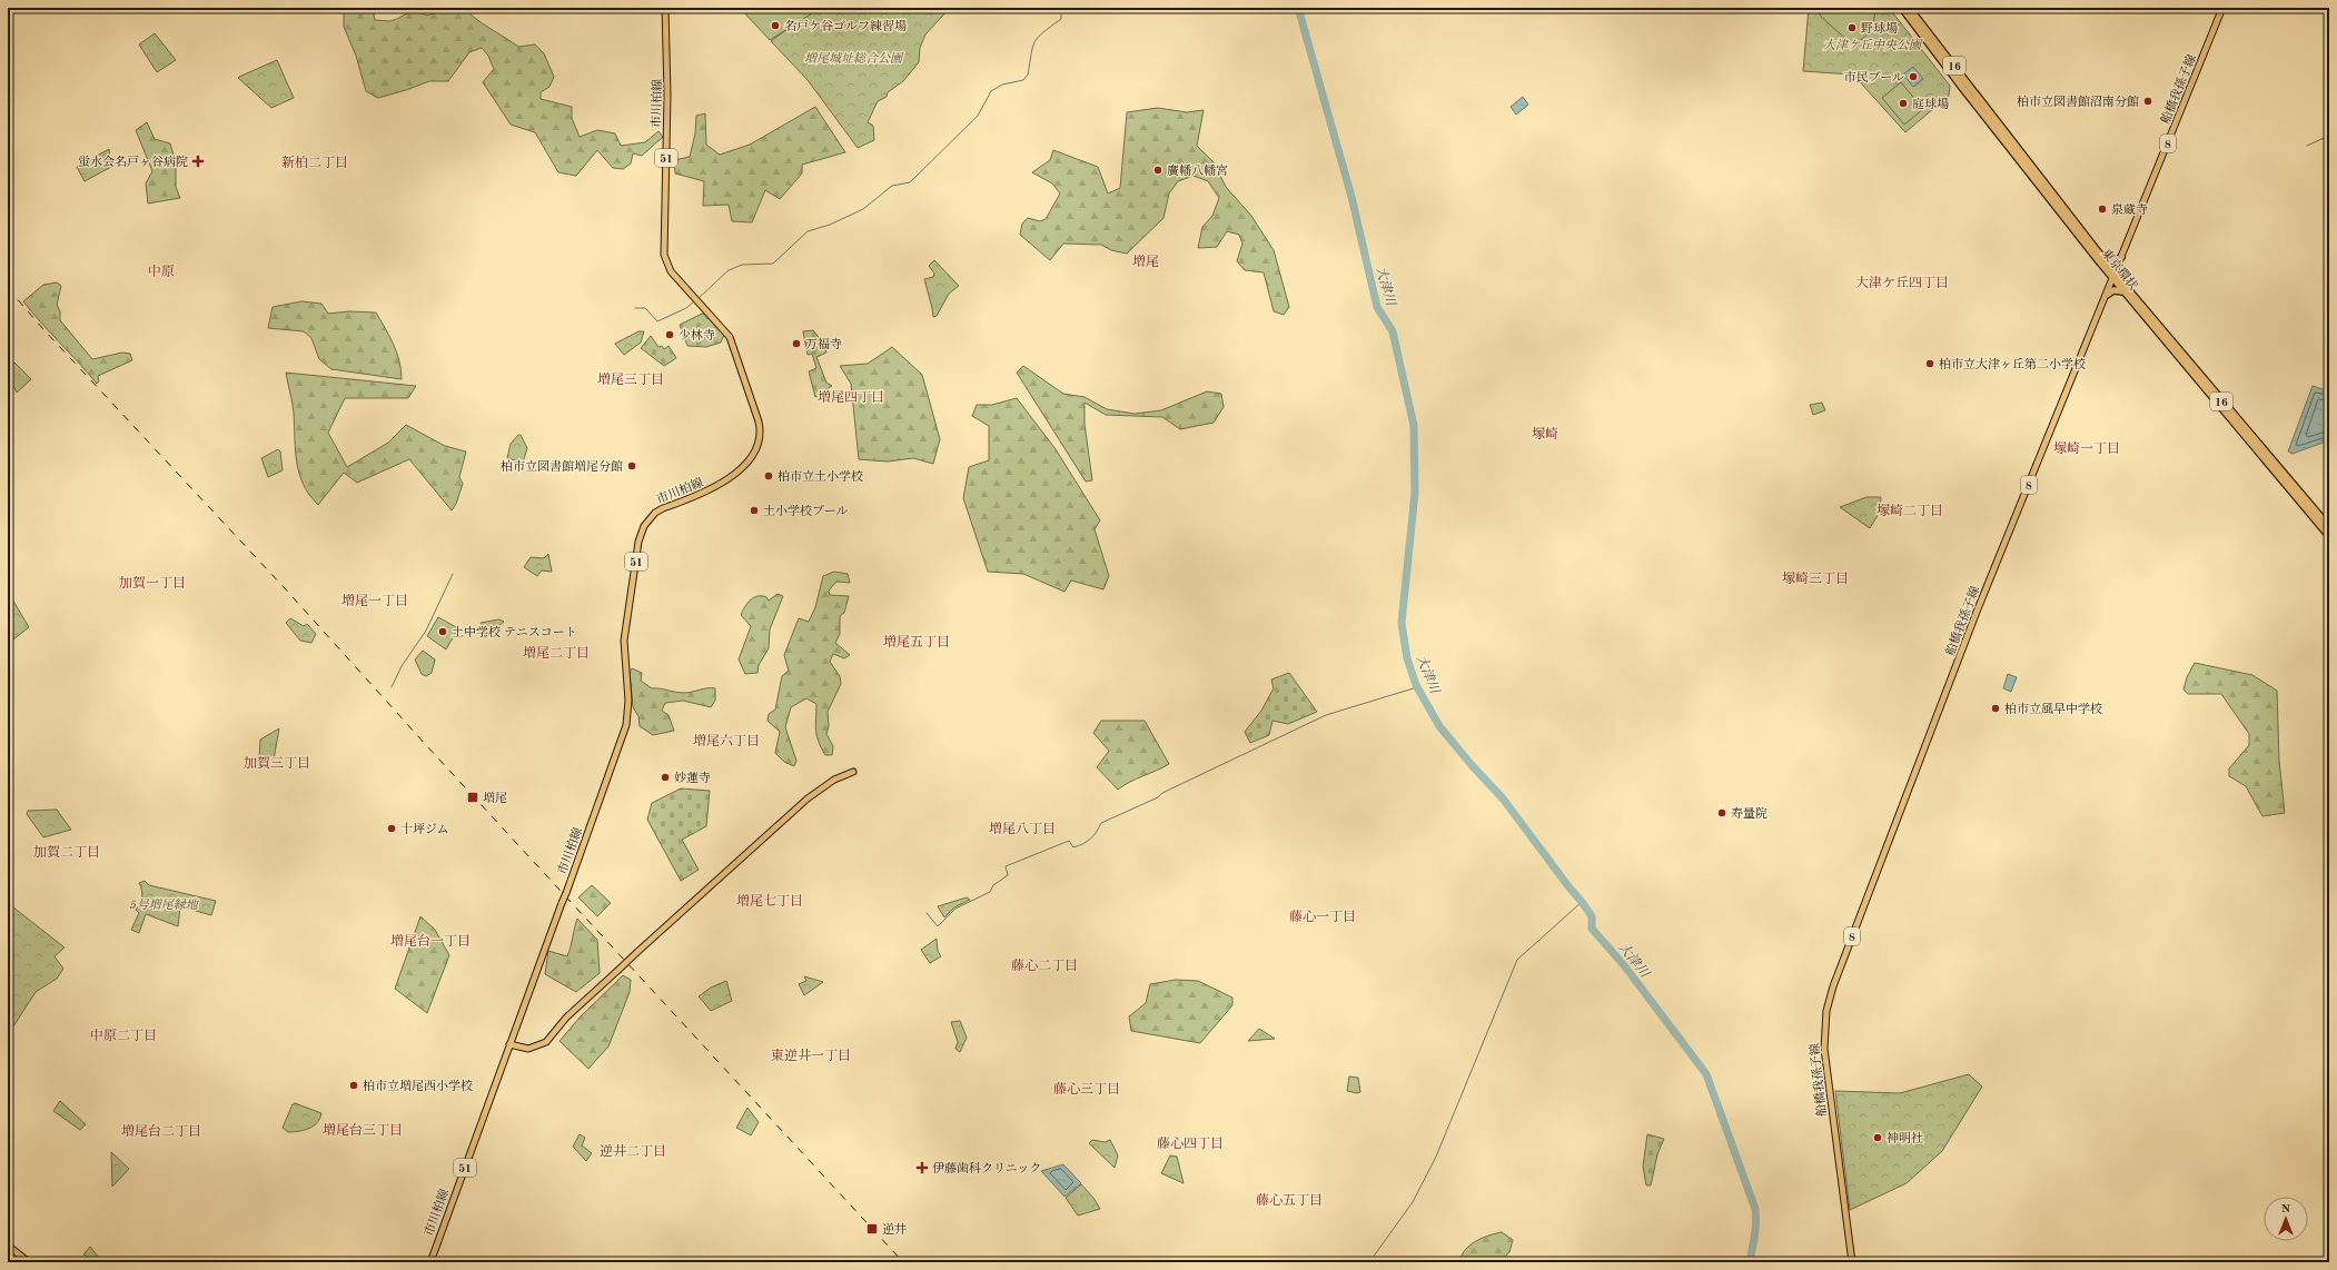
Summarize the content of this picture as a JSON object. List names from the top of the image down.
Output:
{
  "streets": {
    "highway": ["16", "東京環状"],
    "main road": [
      "船橋我孫子線",
      "市川柏線",
      "8",
      "51"
    ]
  },
  "crossings": [
    ["船橋我孫子線", "東京環状"]
  ],
  "districts": [
    "新柏二丁目",
    "増尾",
    "中原",
    "大津ケ丘四丁目",
    "増尾三丁目",
    "増尾四丁目",
    "塚崎",
    "塚崎一丁目",
    "塚崎二丁目",
    "塚崎三丁目",
    "加賀一丁目",
    "増尾一丁目",
    "増尾五丁目",
    "増尾二丁目",
    "増尾六丁目",
    "加賀三丁目",
    "増尾八丁目",
    "加賀二丁目",
    "増尾七丁目",
    "藤心一丁目",
    "増尾台一丁目",
    "藤心二丁目",
    "中原二丁目",
    "東逆井一丁目",
    "藤心三丁目",
    "増尾台三丁目",
    "増尾台二丁目",
    "藤心四丁目",
    "逆井二丁目",
    "藤心五丁目"
  ],
  "water": ["大津川"],
  "parks": ["大津ケ丘中央公園", "増尾城址総合公園", "5号増尾緑地"],
  "places": {
    "other": [
      "名戸ケ谷ゴルフ練習場",
      "野球場",
      "市民プール",
      "柏市立図書館沼南分館",
      "庭球場",
      "廣幡八幡宮",
      "泉蔵寺",
      "少林寺",
      "万福寺",
      "柏市立大津ヶ丘第二小学校",
      "柏市立図書館増尾分館",
      "柏市立土小学校",
      "土小学校プール",
      "土中学校 テニスコート",
      "柏市立風早中学校",
      "妙蓮寺",
      "寿量院",
      "十坪ジム",
      "柏市立増尾西小学校",
      "神明社"
    ],
    "health": ["蛍水会名戸ヶ谷病院", "伊藤歯科クリニック"],
    "transit": ["増尾", "逆井"]
  },
  "north": "top"
}
